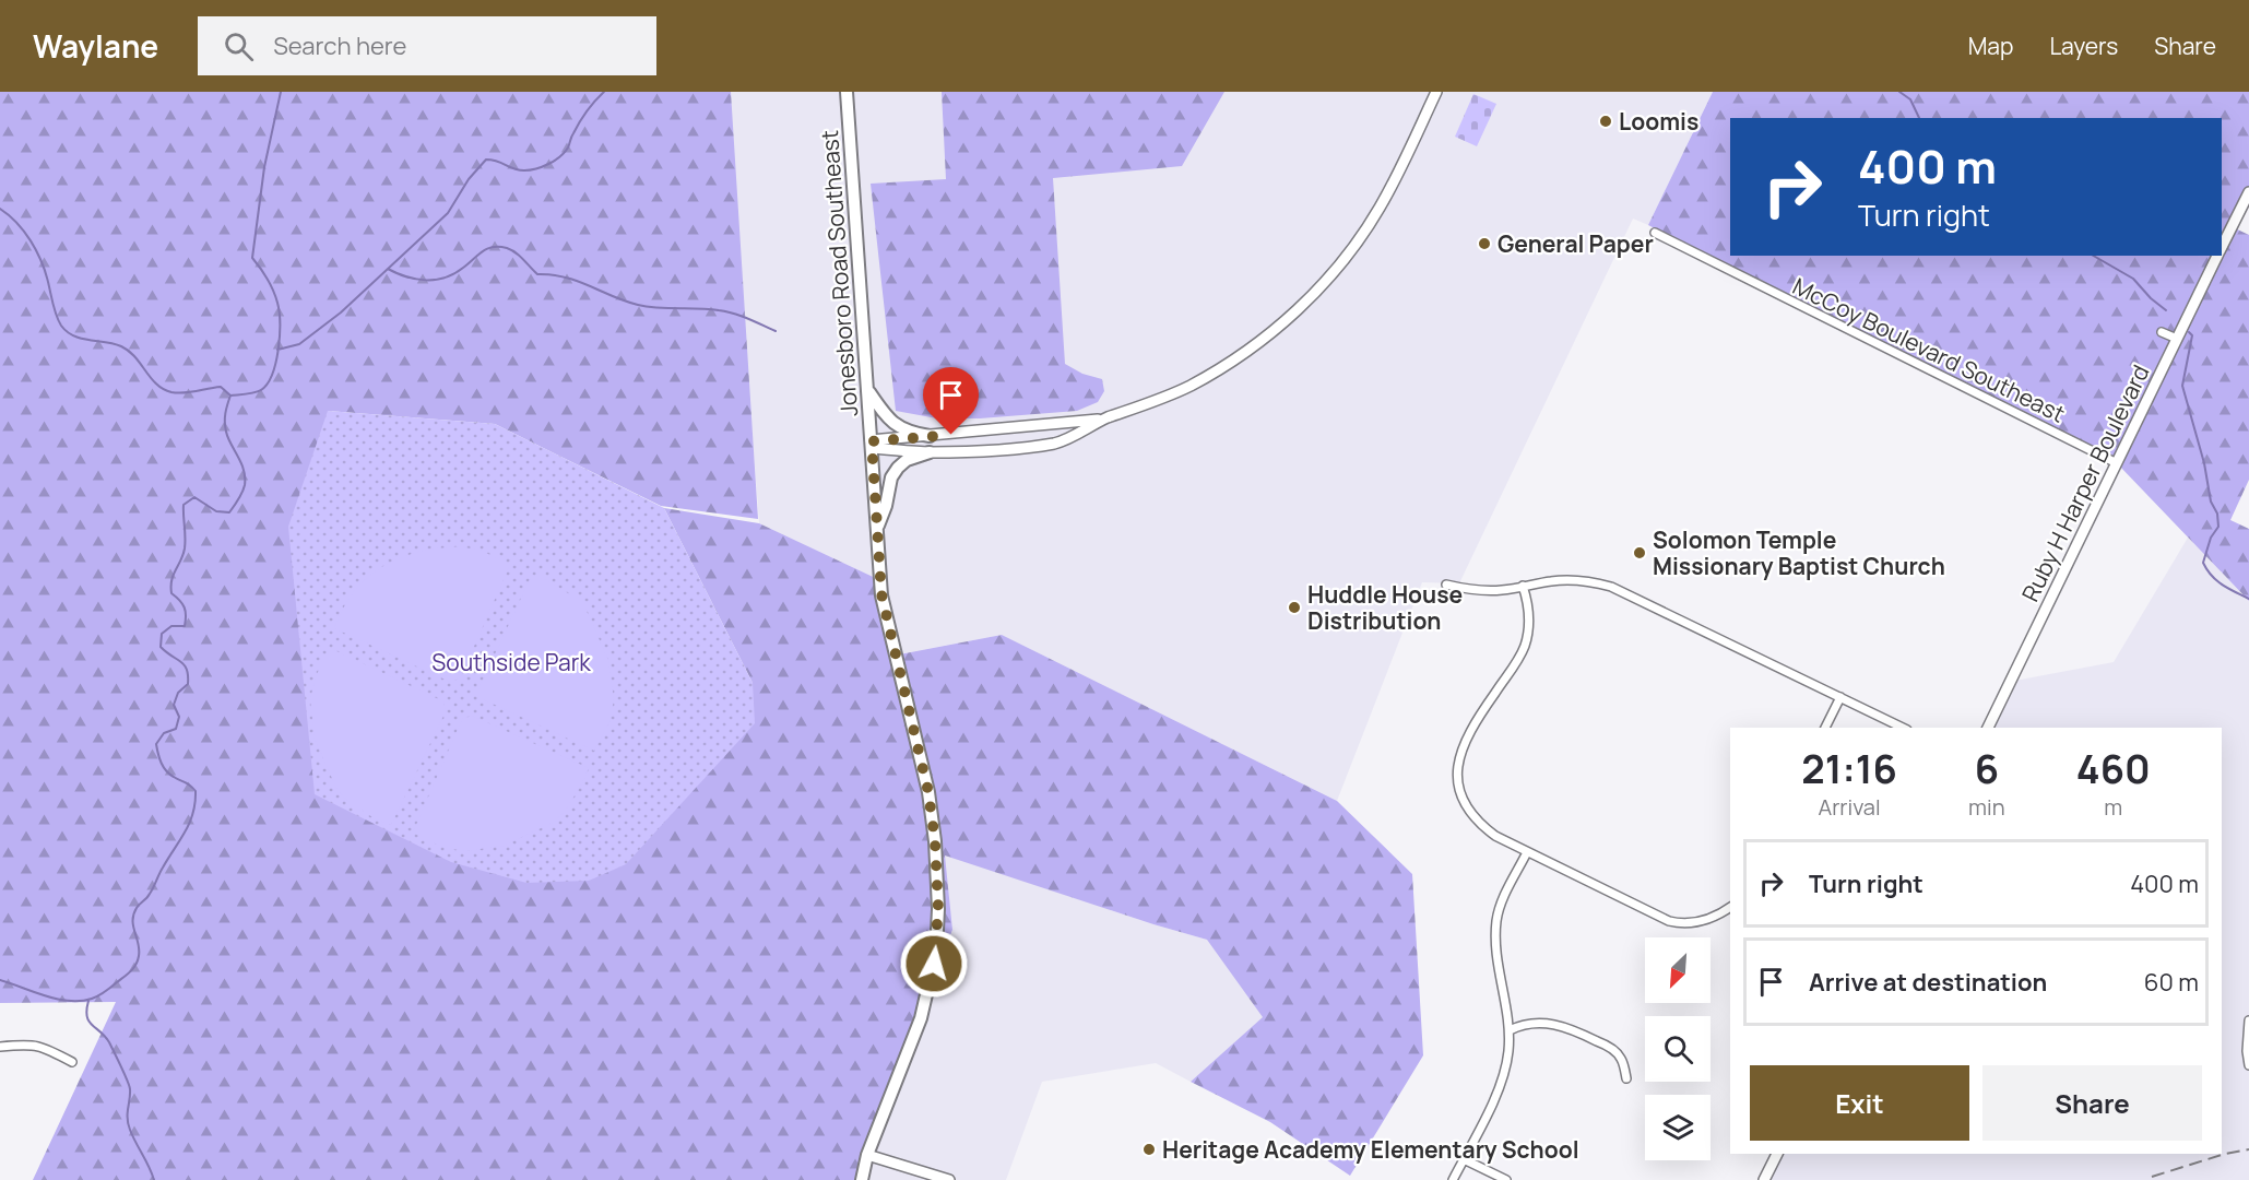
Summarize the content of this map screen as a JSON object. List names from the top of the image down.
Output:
{
  "streets": {
    "main road": ["Jonesboro Road Southeast"],
    "street": ["McCoy Boulevard Southeast", "Ruby H Harper Boulevard"]
  },
  "crossings": [
    ["McCoy Boulevard Southeast", "Ruby H Harper Boulevard"]
  ],
  "parks": ["Southside Park"],
  "places": [
    "Loomis",
    "General Paper",
    "Solomon Temple Missionary Baptist Church",
    "Huddle House Distribution",
    "Heritage Academy Elementary School"
  ],
  "north": "bottom left",
  "page": {
    "header": "Waylane",
    "search": "Search here",
    "nav": ["Map", "Layers", "Share"],
    "turn": ["400 m", "Turn right"],
    "eta": [
      "21:16",
      "Arrival",
      "6",
      "min",
      "460",
      "m"
    ],
    "list": [
      {
        "name": "Turn right",
        "value": "400 m"
      },
      {
        "name": "Arrive at destination",
        "value": "60 m"
      }
    ],
    "buttons": ["Exit", "Share"]
  }
}
